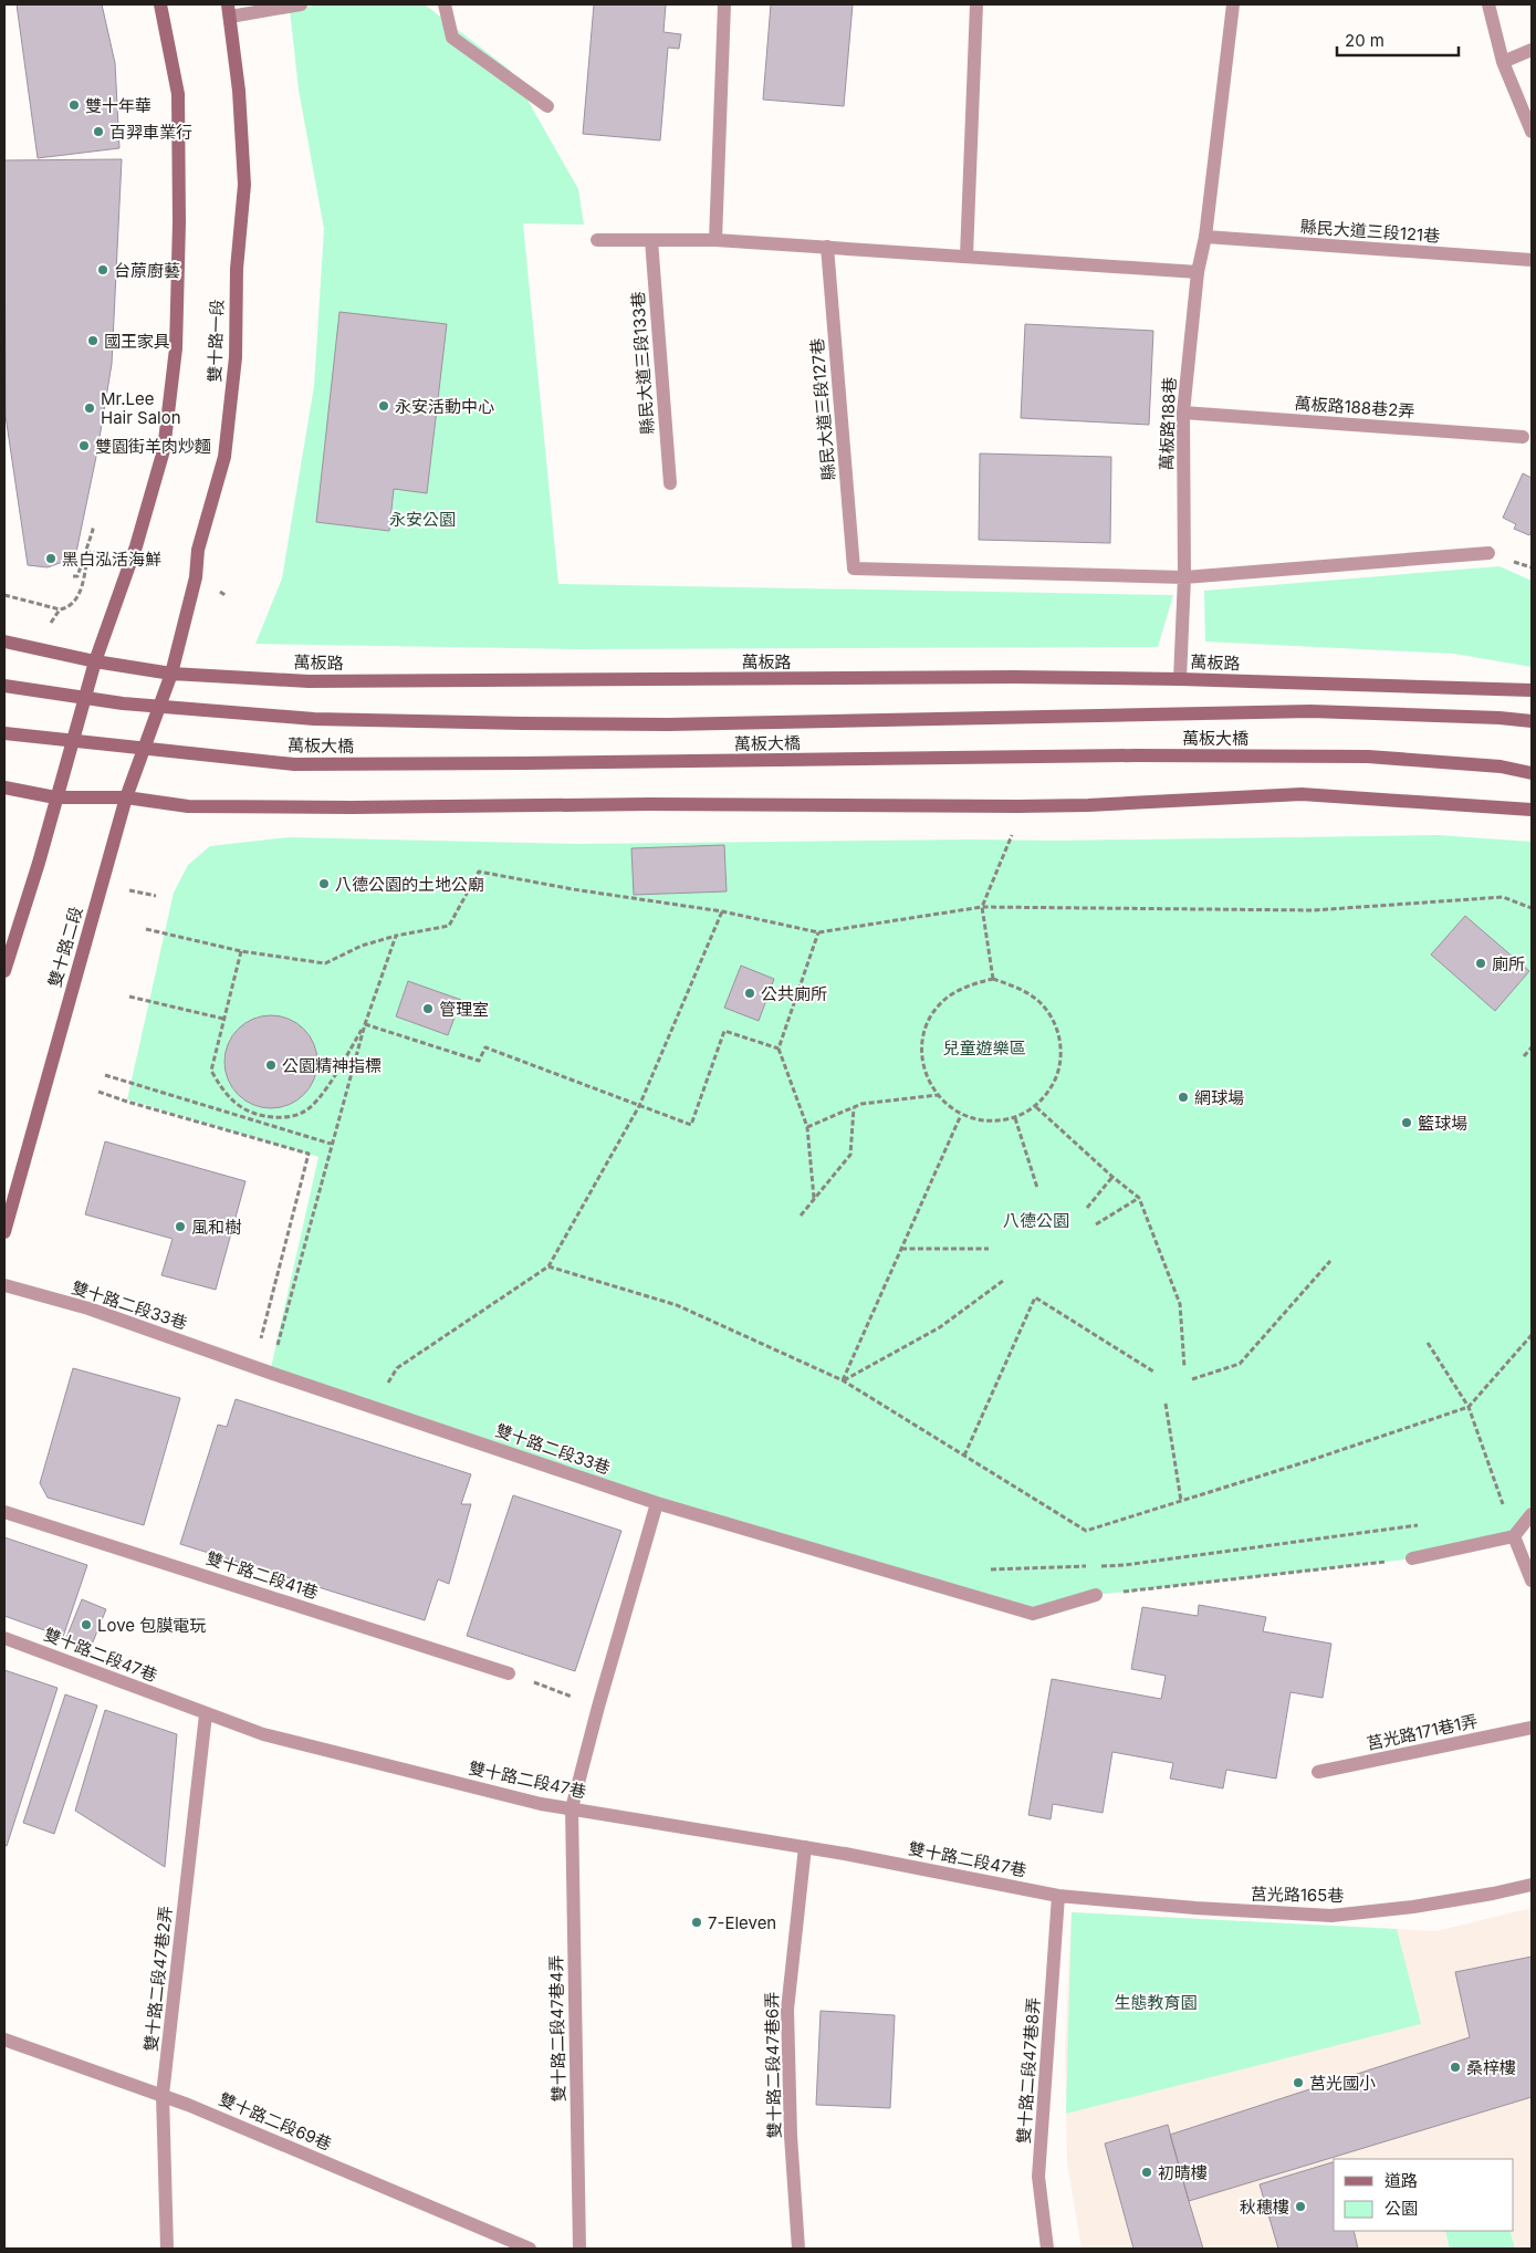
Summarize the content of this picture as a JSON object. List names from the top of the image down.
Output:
{
  "streets": {
    "street": [
      "縣民大道三段121巷",
      "雙十路一段",
      "縣民大道三段133巷",
      "萬板路188巷2弄",
      "縣民大道三段127巷",
      "萬板路188巷",
      "萬板路",
      "萬板大橋",
      "雙十路二段",
      "雙十路二段33巷",
      "雙十路二段41巷",
      "雙十路二段47巷",
      "莒光路171巷1弄",
      "莒光路165巷",
      "雙十路二段47巷2弄",
      "雙十路二段47巷4弄",
      "雙十路二段47巷6弄",
      "雙十路二段47巷8弄",
      "雙十路二段69巷"
    ]
  },
  "crossings": [
    ["雙十路一段", "萬板路"],
    ["雙十路一段", "雙十路二段"],
    ["萬板路188巷2弄", "萬板路188巷"],
    ["縣民大道三段127巷", "萬板路188巷"],
    ["萬板路188巷", "萬板路"],
    ["萬板路", "雙十路二段"],
    ["雙十路二段33巷", "雙十路二段47巷4弄"],
    ["雙十路二段47巷", "莒光路165巷"],
    ["雙十路二段47巷", "雙十路二段47巷2弄"],
    ["雙十路二段47巷", "雙十路二段47巷4弄"],
    ["雙十路二段47巷", "雙十路二段47巷6弄"],
    ["雙十路二段47巷", "雙十路二段47巷8弄"],
    ["莒光路165巷", "雙十路二段47巷8弄"],
    ["雙十路二段47巷2弄", "雙十路二段69巷"]
  ],
  "parks": [
    "永安公園",
    "兒童遊樂區",
    "八德公園",
    "生態教育園"
  ],
  "places": [
    "雙十年華",
    "百羿車業行",
    "台蒝廚藝",
    "國王家具",
    "永安活動中心",
    "Mr.Lee Hair Salon",
    "雙園街羊肉炒麵",
    "黑白泓活海鮮",
    "八德公園的土地公廟",
    "廁所",
    "公共廁所",
    "管理室",
    "公園精神指標",
    "網球場",
    "籃球場",
    "風和樹",
    "Love 包膜電玩",
    "7-Eleven",
    "桑梓樓",
    "莒光國小",
    "初晴樓",
    "秋穗樓"
  ],
  "legend": ["道路", "公園"],
  "scale_bar": "20 m"
}
